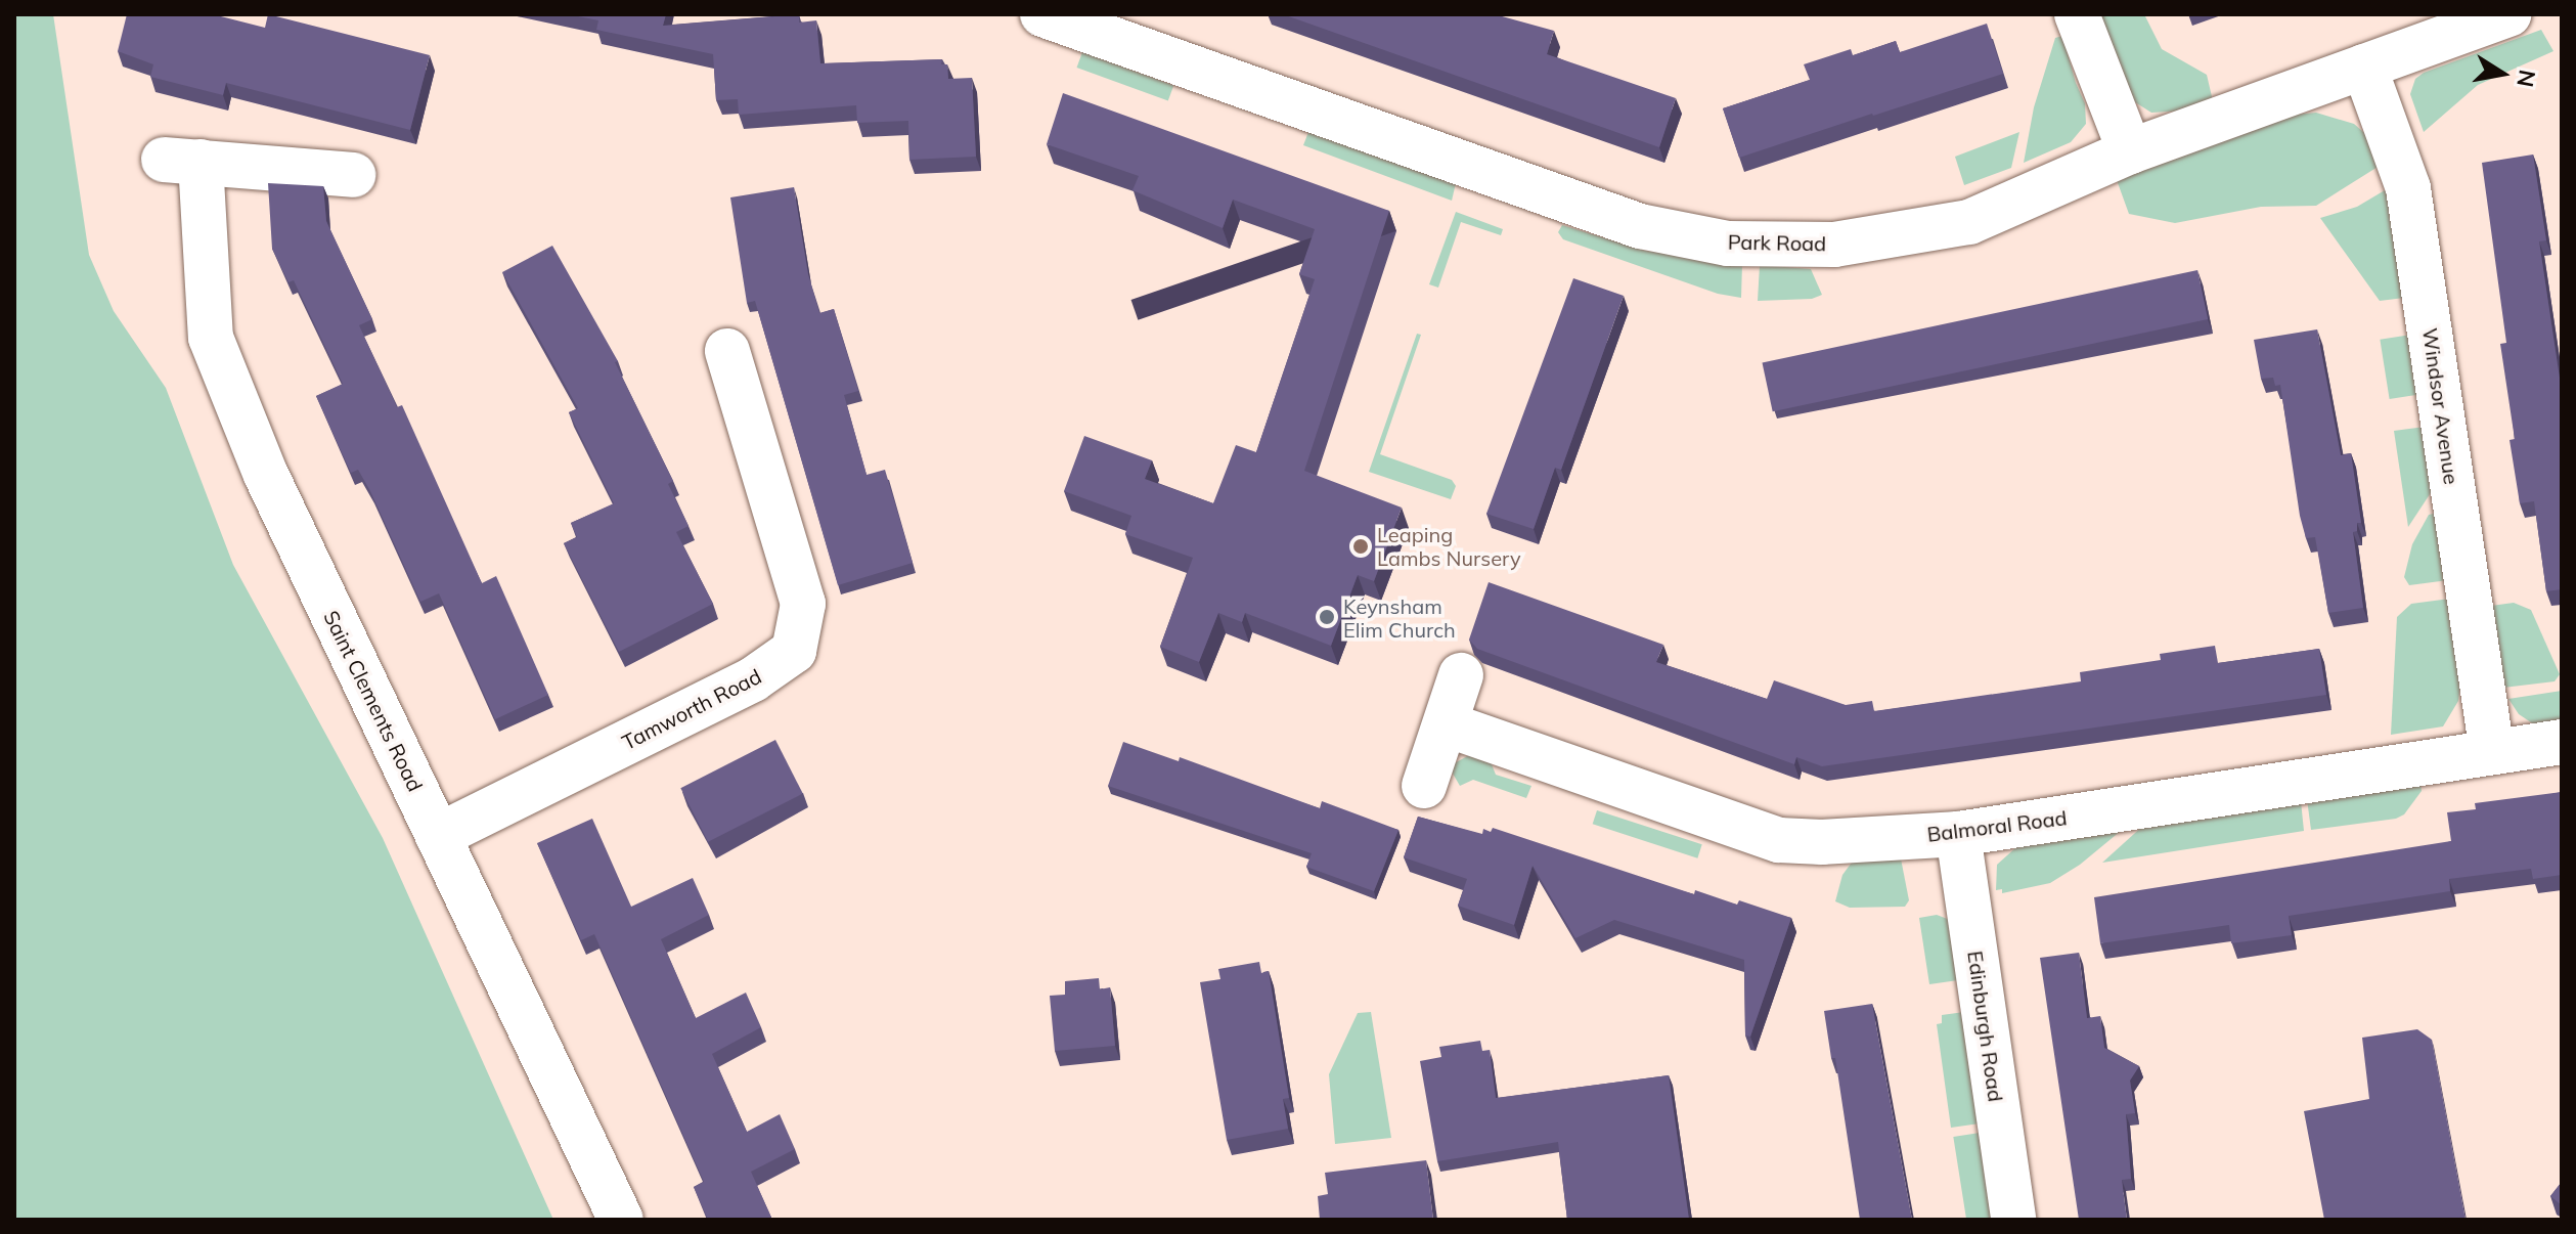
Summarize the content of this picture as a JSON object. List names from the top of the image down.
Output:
{
  "streets": {
    "street": [
      "Park Road",
      "Windsor Avenue",
      "Saint Clements Road",
      "Tamworth Road",
      "Balmoral Road",
      "Edinburgh Road"
    ]
  },
  "crossings": [
    ["Park Road", "Windsor Avenue"],
    ["Windsor Avenue", "Balmoral Road"],
    ["Saint Clements Road", "Tamworth Road"],
    ["Balmoral Road", "Edinburgh Road"]
  ],
  "places": ["Leaping Lambs Nursery", "Keynsham Elim Church"],
  "north": "right"
}
